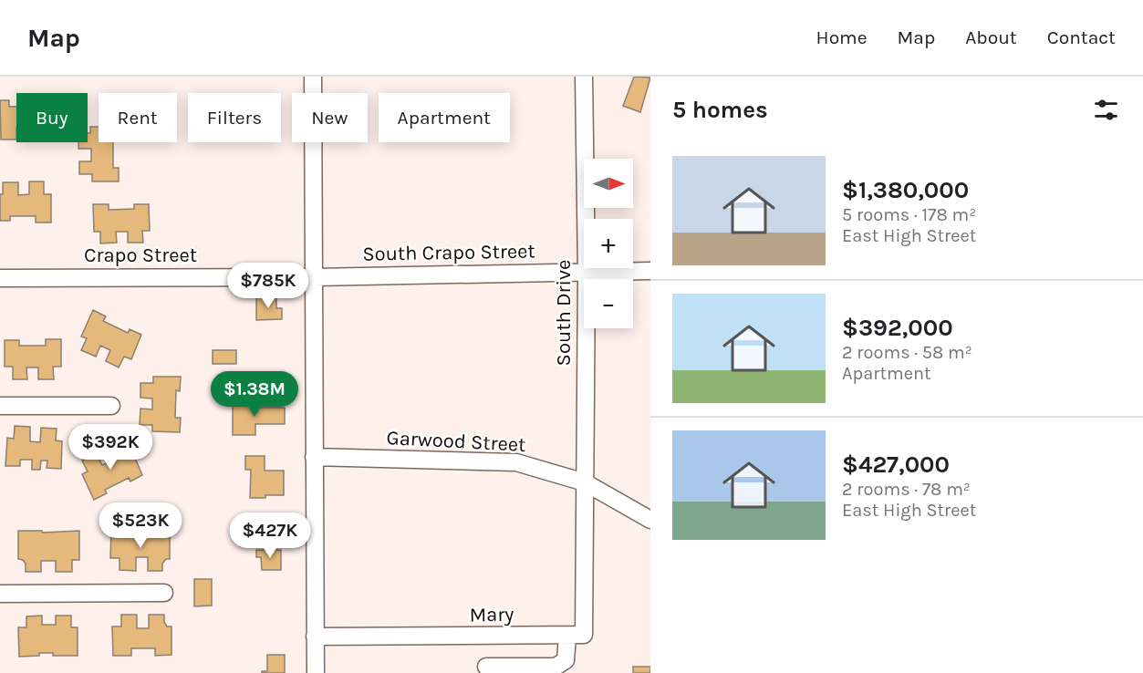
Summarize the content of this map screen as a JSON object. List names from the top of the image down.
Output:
{
  "streets": {
    "street": [
      "South Crapo Street",
      "Crapo Street",
      "South Drive",
      "Garwood Street",
      "Mary"
    ]
  },
  "crossings": [
    ["South Crapo Street", "Crapo Street"],
    ["South Crapo Street", "South Drive"],
    ["South Drive", "Garwood Street"],
    ["South Drive", "Mary"]
  ],
  "north": "right",
  "page": {
    "header": "Map",
    "nav": [
      "Home",
      "Map",
      "About",
      "Contact"
    ],
    "heading": "5 homes",
    "chip": [
      "Buy",
      "Rent",
      "Filters",
      "New",
      "Apartment"
    ],
    "list": [
      {
        "name": "$1,380,000",
        "note": "5 rooms · 178 m² · East High Street"
      },
      {
        "name": "$392,000",
        "note": "2 rooms · 58 m² · Apartment"
      },
      {
        "name": "$427,000",
        "note": "2 rooms · 78 m² · East High Street"
      }
    ],
    "map_buttons": ["+", "−"],
    "price": [
      "$785K",
      "$1.38M",
      "$392K",
      "$523K",
      "$427K"
    ]
  }
}
